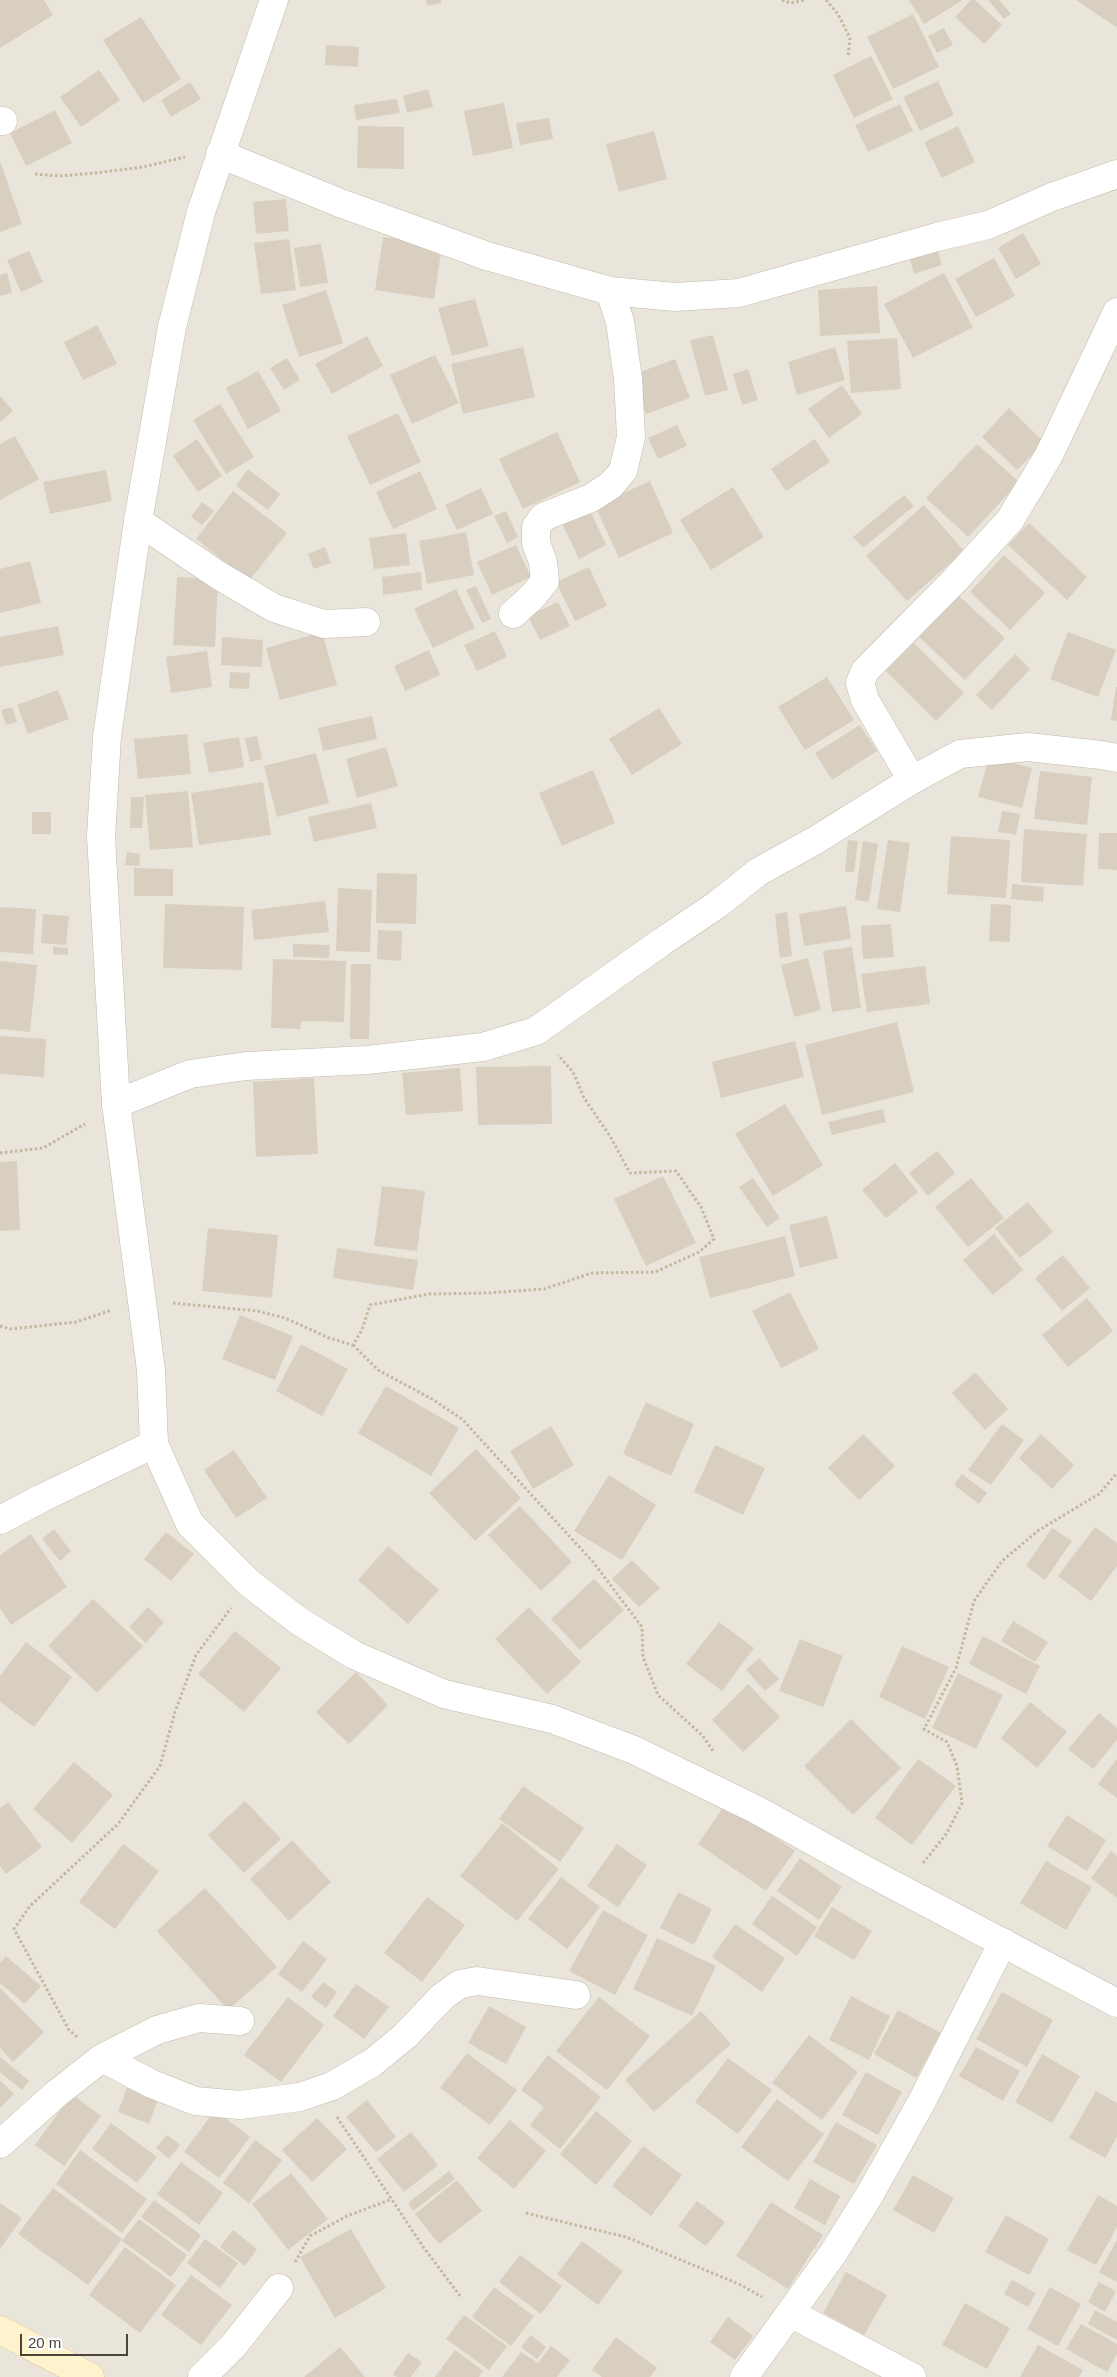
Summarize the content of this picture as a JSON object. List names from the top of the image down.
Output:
{
  "scale_bar": "20 m"
}
